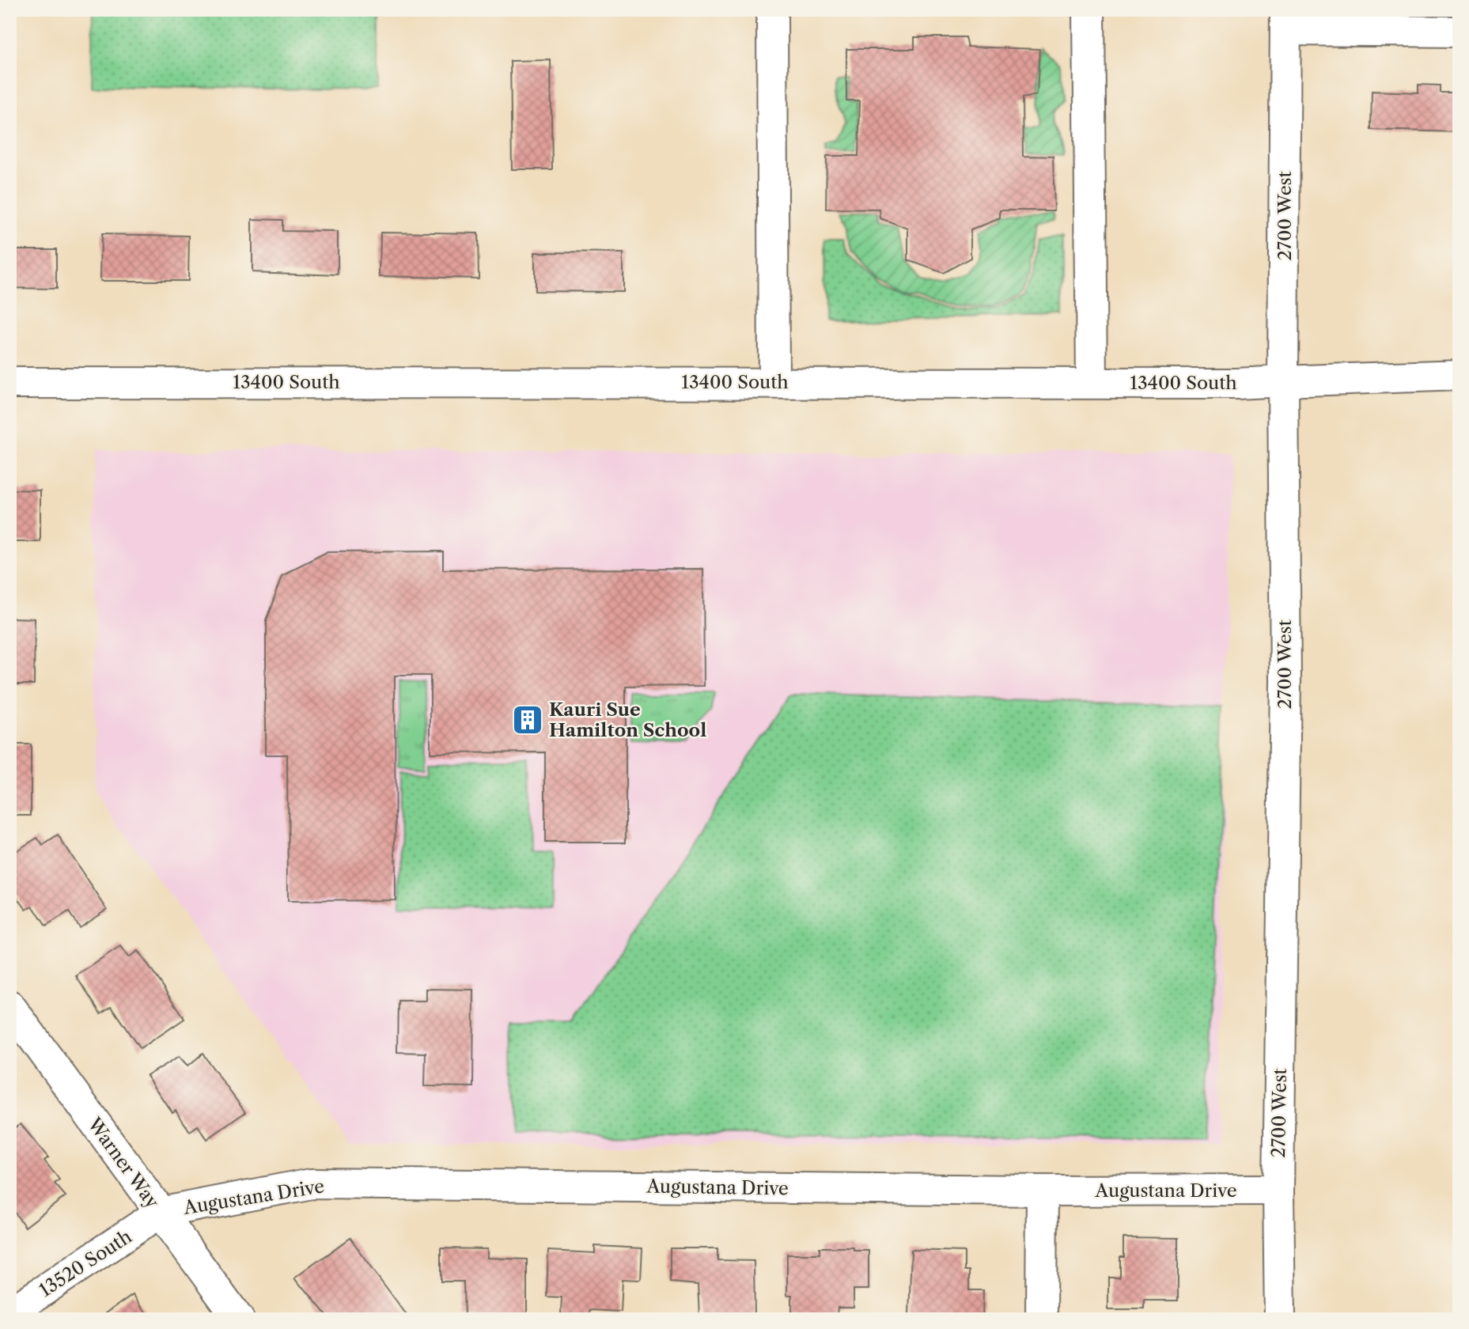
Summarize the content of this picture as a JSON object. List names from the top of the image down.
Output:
{
  "streets": {
    "main road": [
      "2700 West",
      "13400 South",
      "Warner Way",
      "Augustana Drive",
      "13520 South"
    ]
  },
  "crossings": [
    ["2700 West", "13400 South"],
    ["2700 West", "Augustana Drive"],
    ["Warner Way", "Augustana Drive"],
    ["Warner Way", "13520 South"],
    ["Augustana Drive", "13520 South"]
  ],
  "places": {
    "building": ["Kauri Sue Hamilton School"]
  }
}
